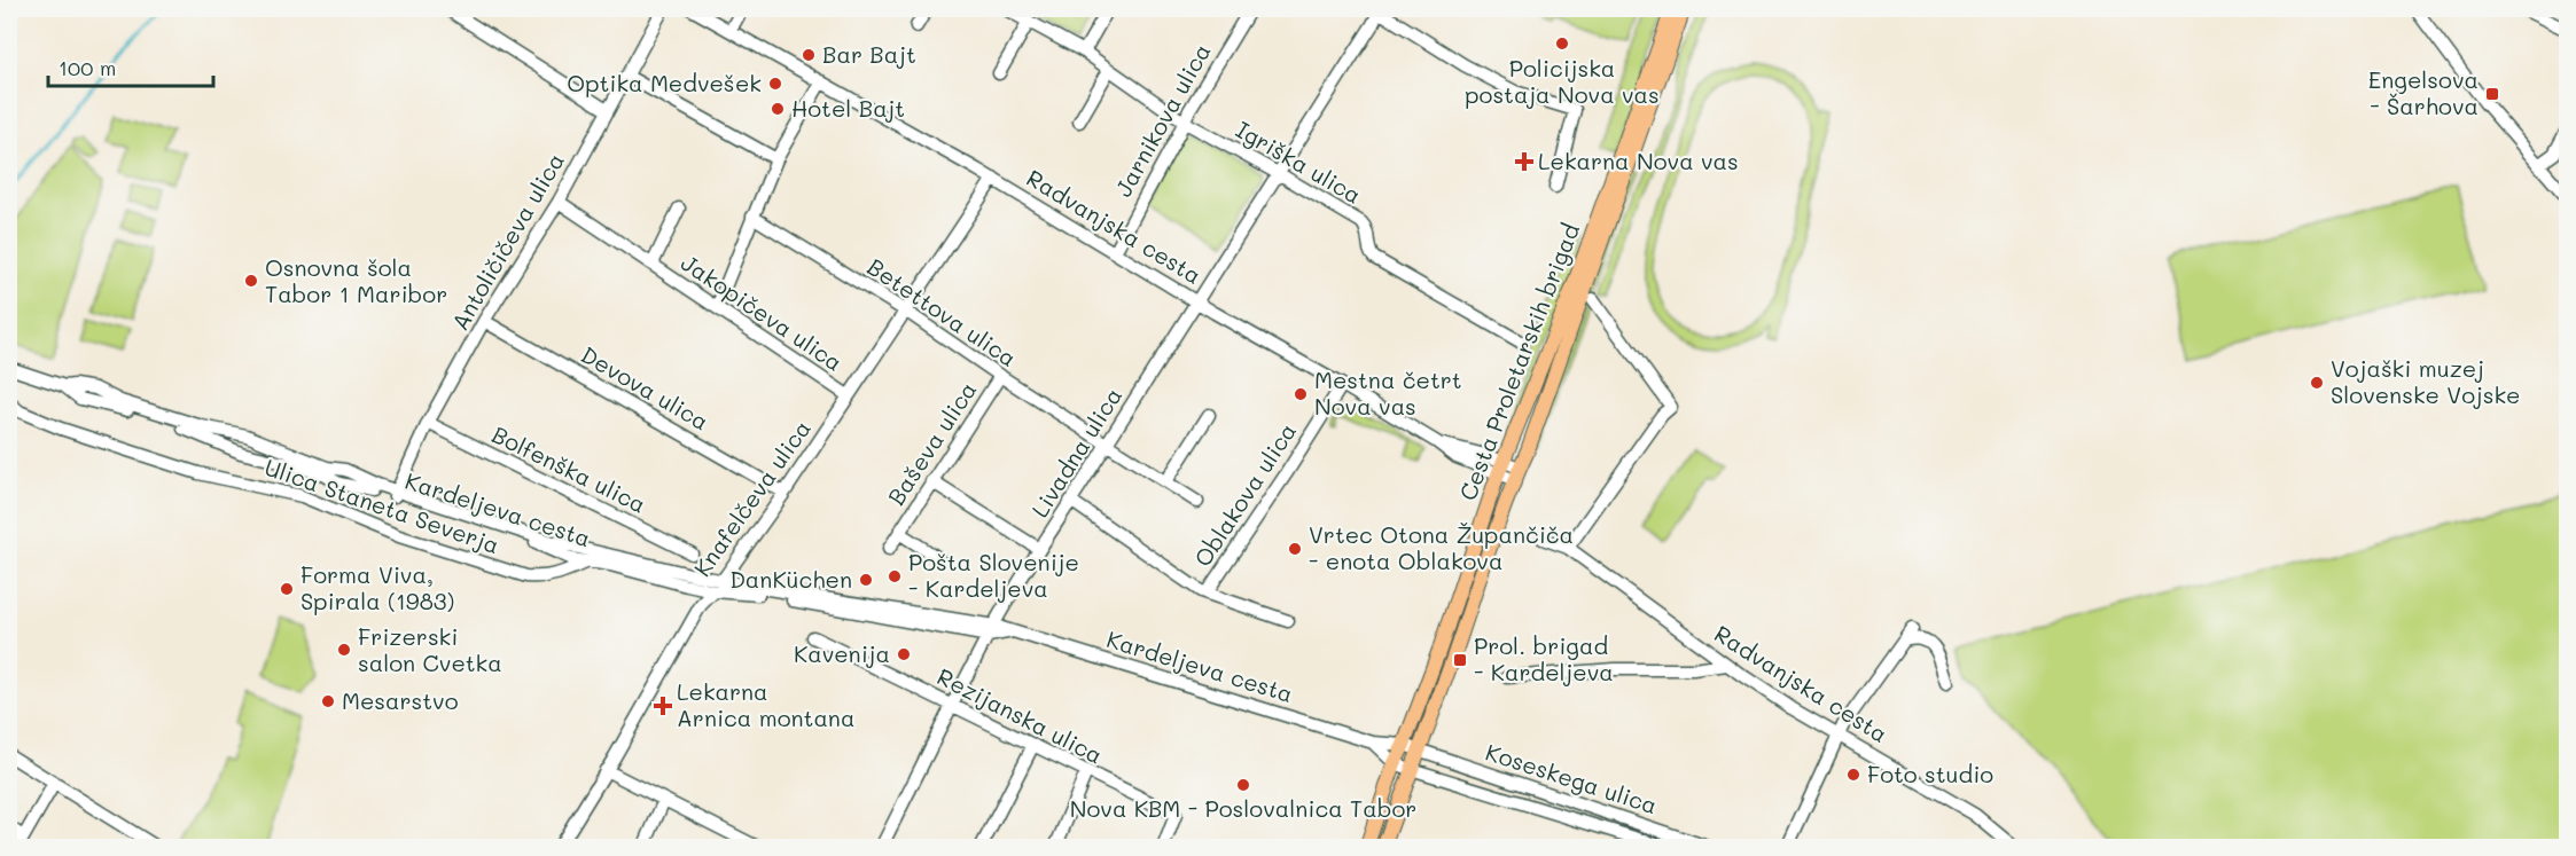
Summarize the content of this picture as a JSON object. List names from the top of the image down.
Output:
{
  "streets": {
    "main road": ["Cesta Proletarskih brigad"],
    "street": [
      "Jarnikova ulica",
      "Igriška ulica",
      "Radvanjska cesta",
      "Antoličičeva ulica",
      "Jakopičeva ulica",
      "Betettova ulica",
      "Devova ulica",
      "Baševa ulica",
      "Livadna ulica",
      "Bolfenška ulica",
      "Oblakova ulica",
      "Knafelčeva ulica",
      "Ulica Staneta Severja",
      "Kardeljeva cesta",
      "Rezijanska ulica",
      "Koseskega ulica"
    ]
  },
  "crossings": [
    ["Jarnikova ulica", "Igriška ulica"],
    ["Jarnikova ulica", "Radvanjska cesta"],
    ["Igriška ulica", "Livadna ulica"],
    ["Radvanjska cesta", "Cesta Proletarskih brigad"],
    ["Radvanjska cesta", "Livadna ulica"],
    ["Radvanjska cesta", "Oblakova ulica"],
    ["Radvanjska cesta", "Knafelčeva ulica"],
    ["Antoličičeva ulica", "Jakopičeva ulica"],
    ["Antoličičeva ulica", "Devova ulica"],
    ["Antoličičeva ulica", "Bolfenška ulica"],
    ["Antoličičeva ulica", "Kardeljeva cesta"],
    ["Jakopičeva ulica", "Knafelčeva ulica"],
    ["Betettova ulica", "Baševa ulica"],
    ["Betettova ulica", "Livadna ulica"],
    ["Betettova ulica", "Knafelčeva ulica"],
    ["Cesta Proletarskih brigad", "Koseskega ulica"],
    ["Devova ulica", "Knafelčeva ulica"],
    ["Livadna ulica", "Kardeljeva cesta"],
    ["Livadna ulica", "Rezijanska ulica"],
    ["Knafelčeva ulica", "Kardeljeva cesta"],
    ["Ulica Staneta Severja", "Kardeljeva cesta"],
    ["Kardeljeva cesta", "Koseskega ulica"]
  ],
  "places": {
    "other": [
      "Policijska postaja Nova vas",
      "Bar Bajt",
      "Optika Medvešek",
      "Hotel Bajt",
      "Osnovna šola Tabor 1 Maribor",
      "Vojaški muzej Slovenske Vojske",
      "Mestna četrt Nova vas",
      "Vrtec Otona Župančiča - enota Oblakova",
      "Pošta Slovenije - Kardeljeva",
      "DanKüchen",
      "Forma Viva, Spirala (1983)",
      "Frizerski salon Cvetka",
      "Kavenija",
      "Mesarstvo",
      "Foto studio",
      "Nova KBM - Poslovalnica Tabor"
    ],
    "transit": ["Engelsova - Šarhova", "Prol. brigad - Kardeljeva"],
    "health": ["Lekarna Nova vas", "Lekarna Arnica montana"]
  },
  "scale_bar": "100 m"
}
